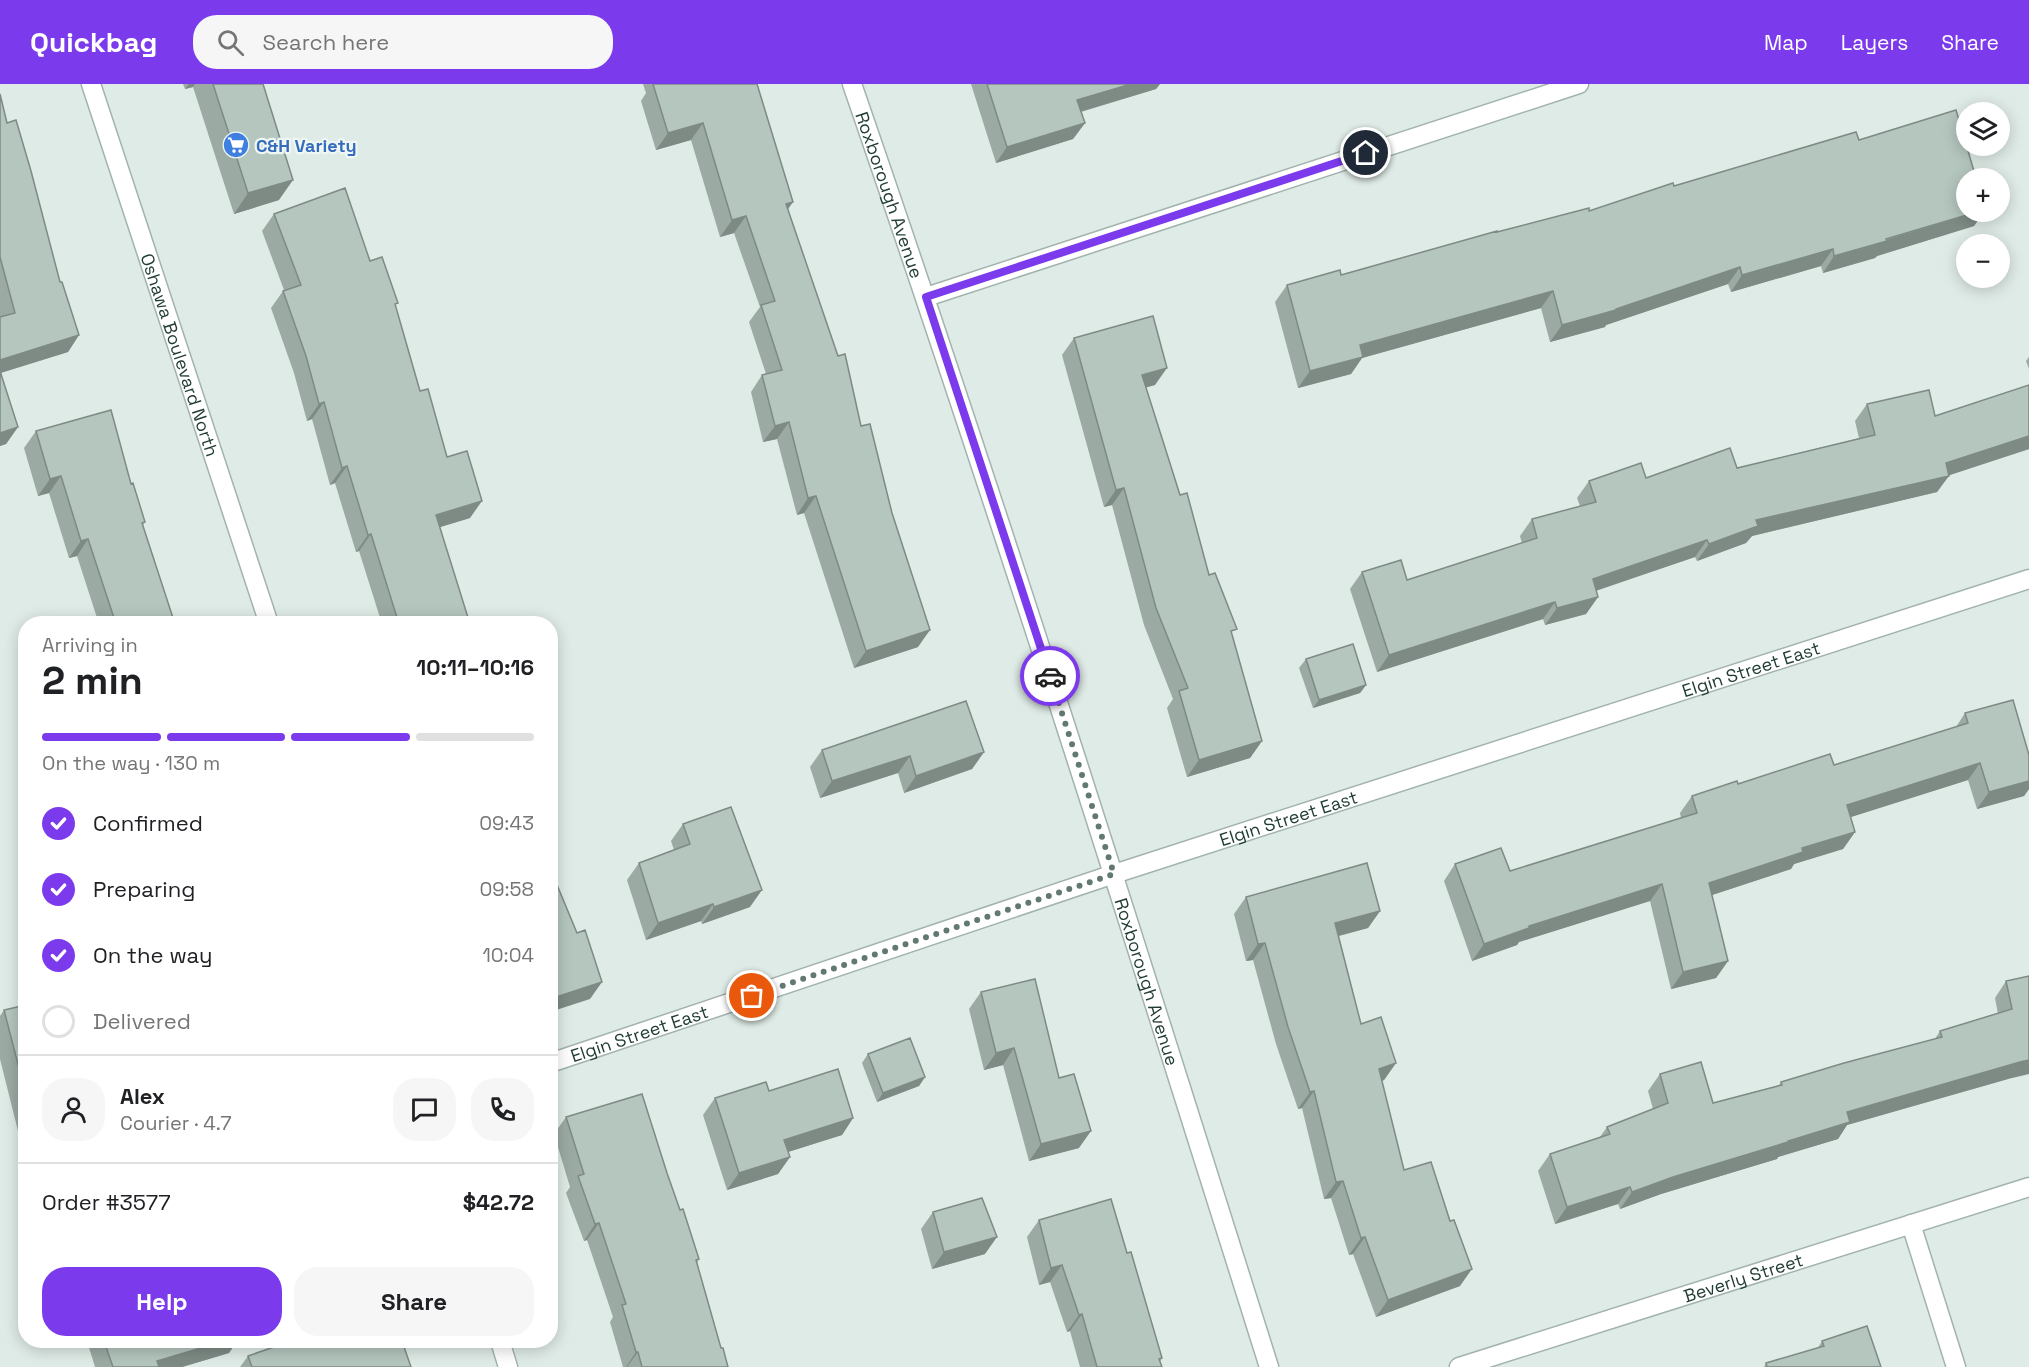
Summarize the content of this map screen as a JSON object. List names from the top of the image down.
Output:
{
  "streets": {
    "street": [
      "Roxborough Avenue",
      "Oshawa Boulevard North",
      "Elgin Street East",
      "Beverly Street"
    ]
  },
  "crossings": [
    ["Roxborough Avenue", "Elgin Street East"]
  ],
  "places": {
    "supermarket": ["C&H Variety"]
  },
  "page": {
    "header": "Quickbag",
    "search": "Search here",
    "nav": ["Map", "Layers", "Share"],
    "map_buttons": ["+", "−"],
    "heading": ["2 min", "Arriving in", "10:11–10:16"],
    "panel": [
      "Alex",
      "Courier · 4.7",
      "Order #3577",
      "$42.72"
    ],
    "bar": "On the way · 130 m",
    "list": [
      ["Confirmed", "09:43"],
      ["Preparing", "09:58"],
      ["On the way", "10:04"],
      "Delivered"
    ],
    "buttons": ["Help", "Share"]
  }
}
